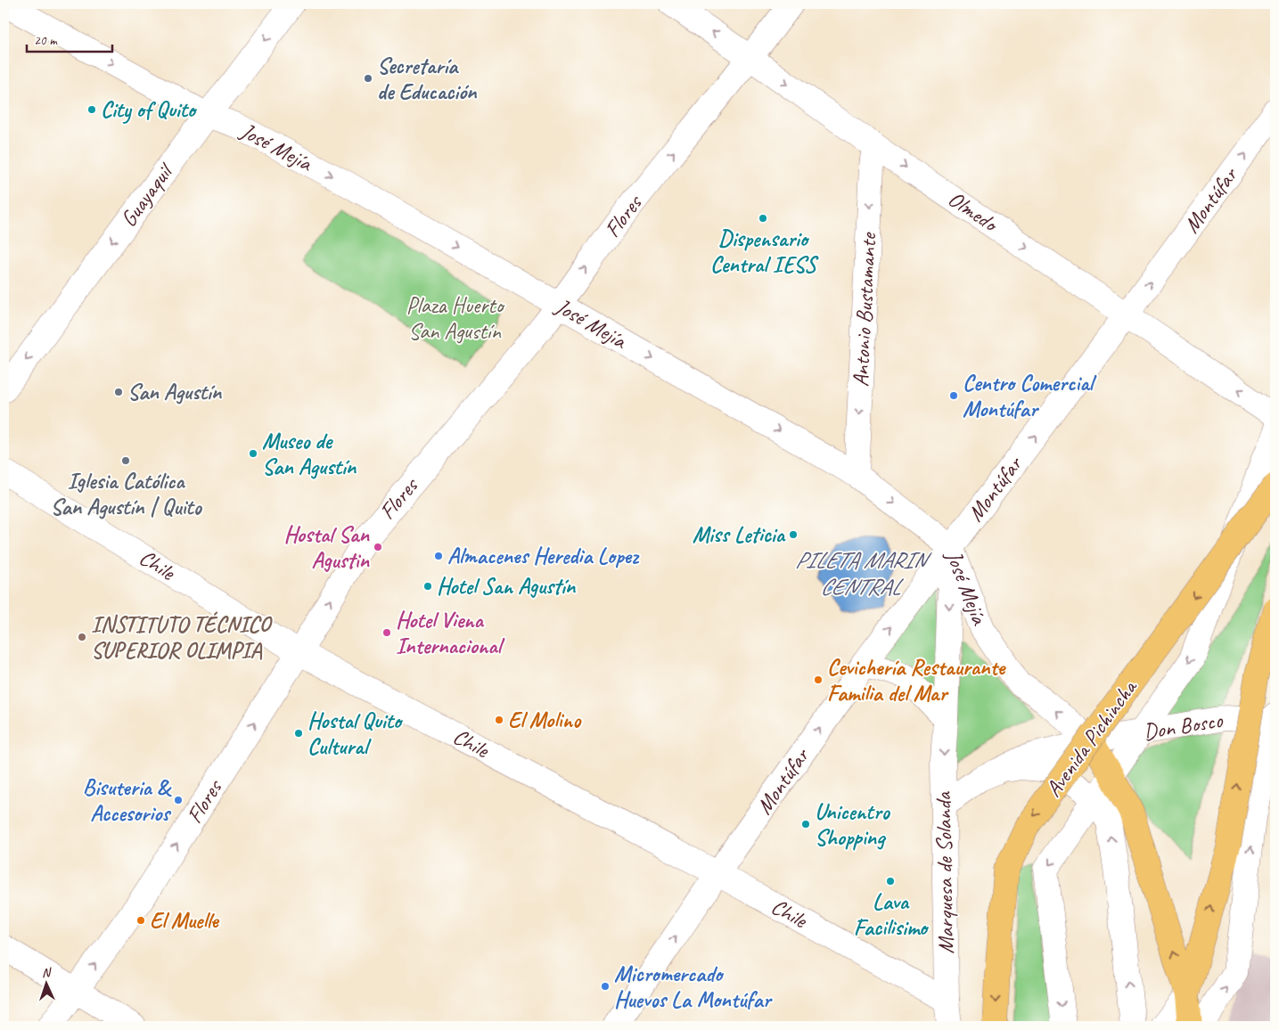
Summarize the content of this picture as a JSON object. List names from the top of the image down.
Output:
{
  "streets": {
    "main road": ["Avenida Pichincha"],
    "street": [
      "José Mejía",
      "Guayaquil",
      "Montúfar",
      "Olmedo",
      "Flores",
      "Antonio Bustamante",
      "Chile",
      "Don Bosco",
      "Marquesa de Solanda"
    ]
  },
  "crossings": [
    ["José Mejía", "Guayaquil"],
    ["José Mejía", "Montúfar"],
    ["José Mejía", "Flores"],
    ["José Mejía", "Antonio Bustamante"],
    ["José Mejía", "Don Bosco"],
    ["José Mejía", "Marquesa de Solanda"],
    ["Montúfar", "Olmedo"],
    ["Montúfar", "Chile"],
    ["Montúfar", "Marquesa de Solanda"],
    ["Olmedo", "Flores"],
    ["Olmedo", "Antonio Bustamante"],
    ["Flores", "Chile"],
    ["Chile", "Marquesa de Solanda"],
    ["Don Bosco", "Marquesa de Solanda"]
  ],
  "one_way": [
    "Guayaquil",
    "Montúfar",
    "Flores",
    "Antonio Bustamante",
    "Marquesa de Solanda"
  ],
  "water": ["PILETA MARIN CENTRAL"],
  "parks": ["Plaza Huerto San Agustín"],
  "places": [
    "Secretaría de Educación",
    "City of Quito",
    "Dispensario Central IESS",
    "San Agustín",
    "Centro Comercial Montúfar",
    "Museo de San Agustín",
    "Iglesia Católica San Agustín | Quito",
    "Miss Leticia",
    "Hostal San Agustin",
    "Almacenes Heredia Lopez",
    "Hotel San Agustín",
    "Hotel Viena Internacional",
    "INSTITUTO TÉCNICO SUPERIOR OLIMPIA",
    "Cevichería Restaurante Familia del Mar",
    "El Molino",
    "Hostal Quito Cultural",
    "Bisuteria & Accesorios",
    "Unicentro Shopping",
    "Lava Facilisimo",
    "El Muelle",
    "Micromercado Huevos La Montúfar"
  ],
  "scale_bar": "20 m",
  "north": "top"
}
